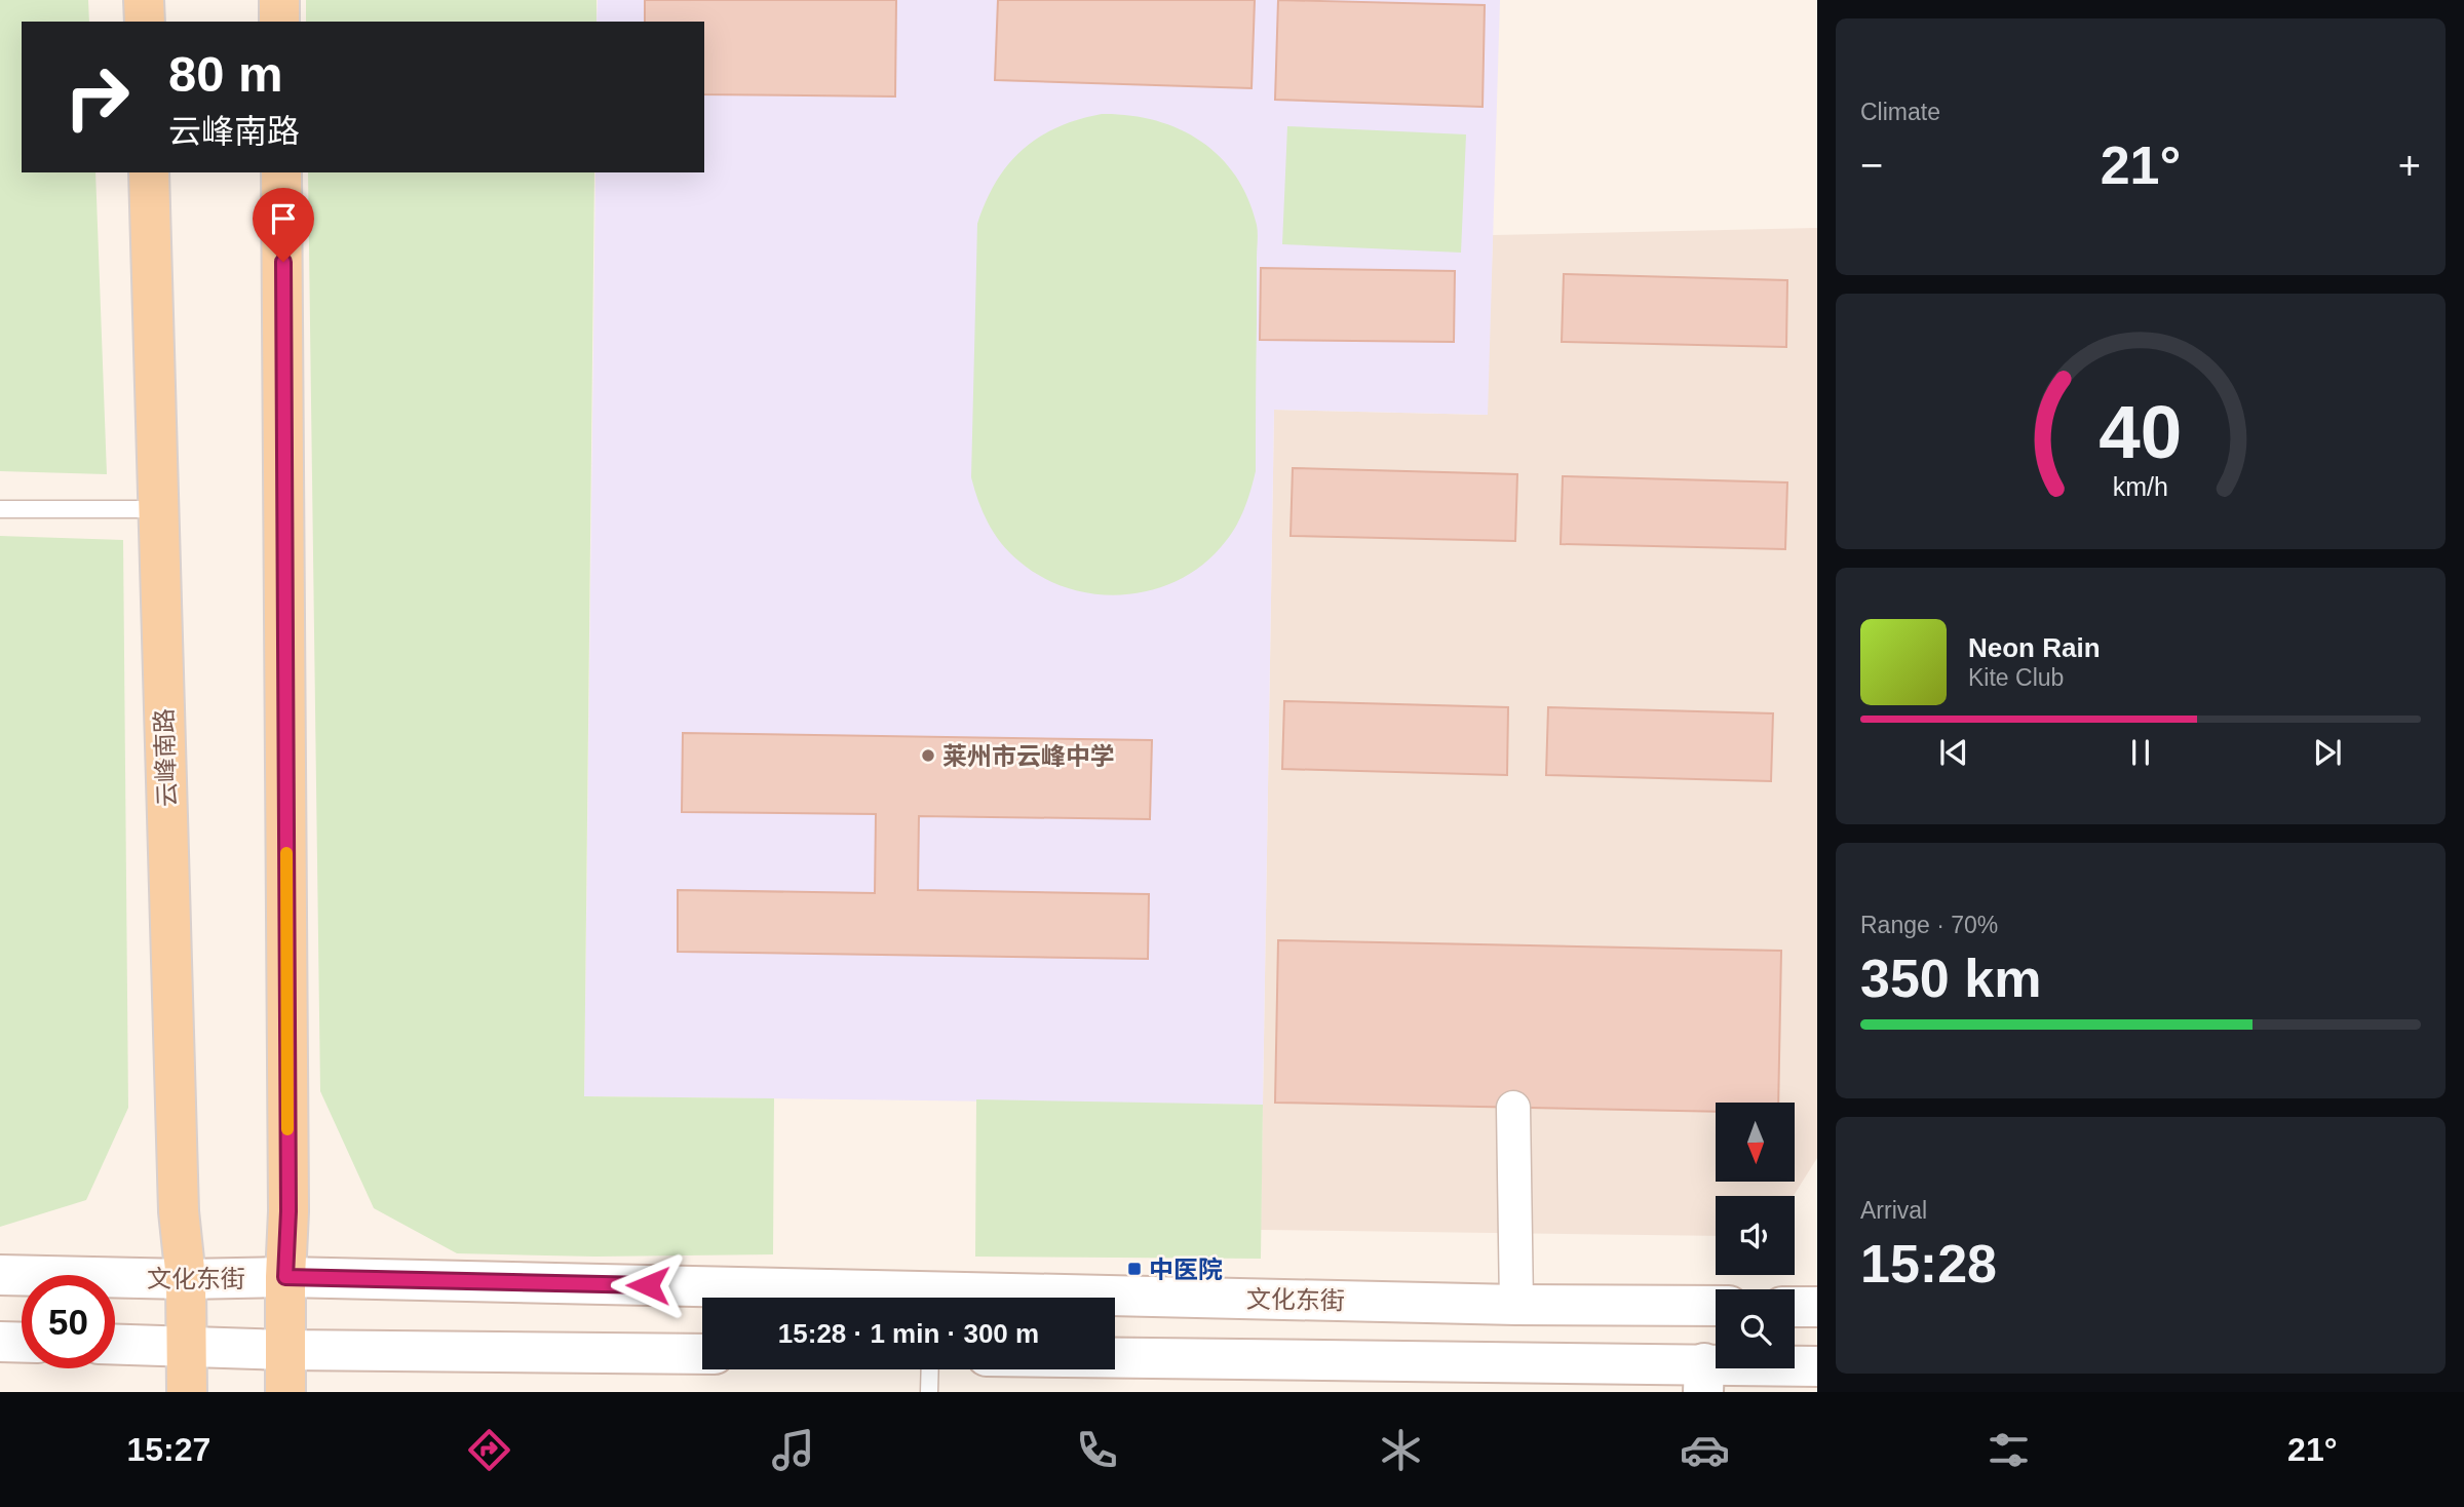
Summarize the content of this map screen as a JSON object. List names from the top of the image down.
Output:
{
  "streets": {
    "main road": ["云峰南路", "文化东街"]
  },
  "crossings": [
    ["云峰南路", "文化东街"]
  ],
  "places": {
    "other": ["莱州市云峰中学"],
    "transit": ["中医院"]
  },
  "north": "bottom",
  "page": {
    "tile": [
      "Climate",
      ["Range · 70%", "350 km"],
      ["Arrival", "15:28"]
    ],
    "turn": ["80 m", "云峰南路"],
    "heat": ["−", "21°", "+"],
    "song": ["Neon Rain", "Kite Club"],
    "limit": "50",
    "trip": "15:28 · 1 min · 300 m",
    "tabs": ["15:27", "21°"],
    "gauge": ["40", "km/h"]
  }
}
